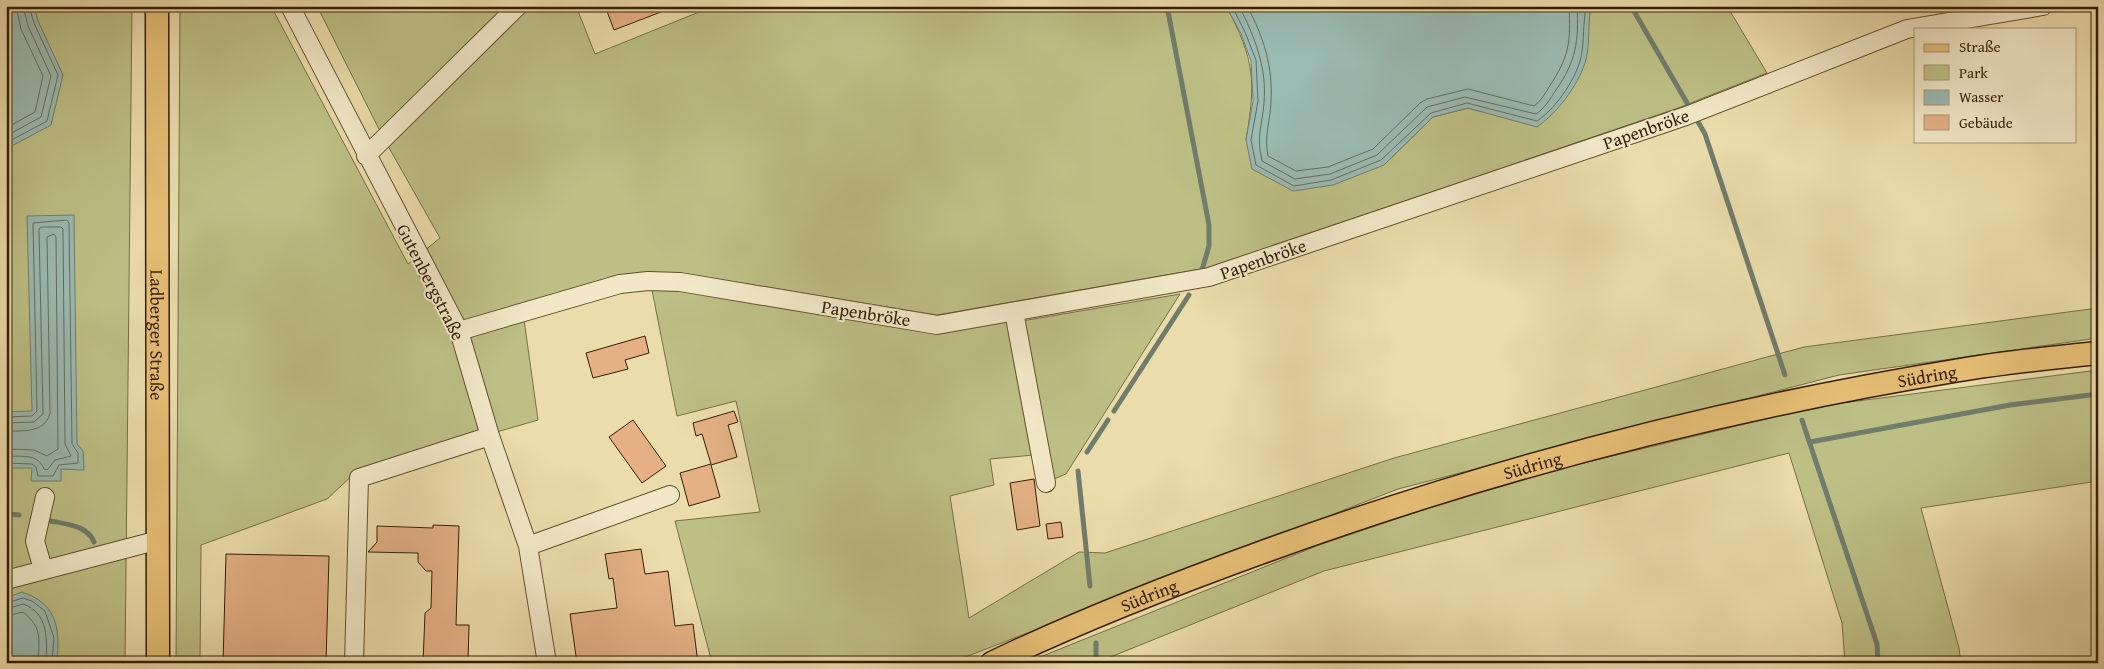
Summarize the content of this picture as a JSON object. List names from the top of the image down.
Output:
{
  "streets": {
    "main road": ["Ladberger Straße", "Südring"],
    "street": ["Papenbröke", "Gutenbergstraße"]
  },
  "crossings": [
    ["Papenbröke", "Gutenbergstraße"]
  ],
  "legend": [
    "Straße",
    "Park",
    "Wasser",
    "Gebäude"
  ]
}
